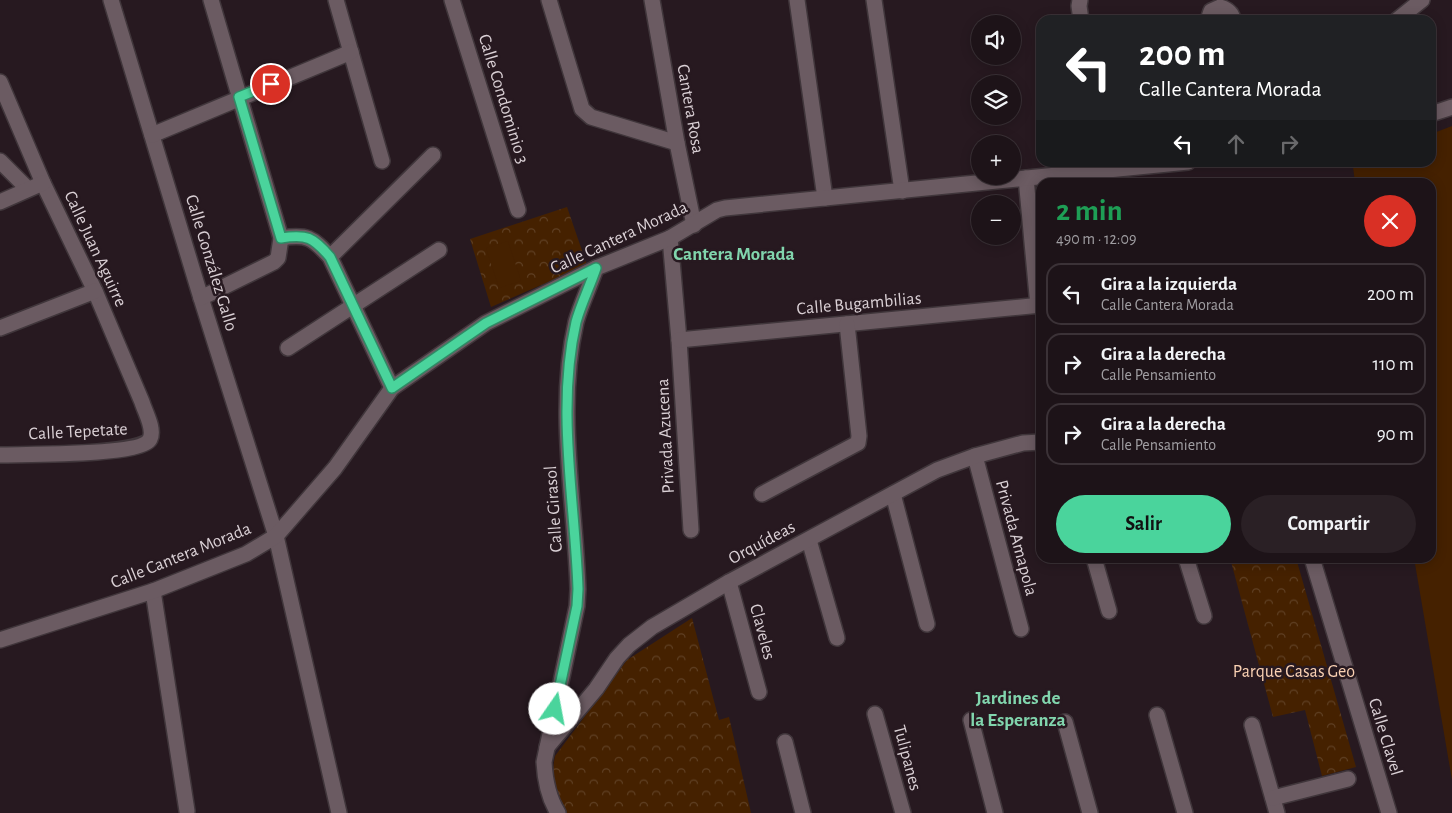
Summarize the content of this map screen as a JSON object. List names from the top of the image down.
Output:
{
  "streets": {
    "street": [
      "Calle Condominio 3",
      "Cantera Rosa",
      "Calle Cantera Morada",
      "Calle Juan Aguirre",
      "Calle González Gallo",
      "Calle Bugambilias",
      "Calle Tepetate",
      "Privada Azucena",
      "Calle Girasol",
      "Privada Amapola",
      "Orquídeas",
      "Claveles",
      "Calle Clavel",
      "Tulipanes"
    ]
  },
  "crossings": [
    ["Cantera Rosa", "Calle Cantera Morada"],
    ["Calle Cantera Morada", "Calle González Gallo"],
    ["Calle Cantera Morada", "Privada Azucena"],
    ["Calle Cantera Morada", "Calle Girasol"],
    ["Calle Juan Aguirre", "Calle Tepetate"],
    ["Calle Bugambilias", "Privada Azucena"],
    ["Calle Girasol", "Orquídeas"],
    ["Privada Amapola", "Orquídeas"],
    ["Orquídeas", "Claveles"]
  ],
  "districts": ["Cantera Morada", "Jardines de la Esperanza"],
  "parks": ["Parque Casas Geo"],
  "page": {
    "map_buttons": ["+", "−"],
    "turn": ["200 m", "Calle Cantera Morada"],
    "heading": ["2 min", "490 m · 12:09"],
    "list": [
      {
        "name": "Gira a la izquierda",
        "note": "Calle Cantera Morada",
        "value": "200 m"
      },
      {
        "name": "Gira a la derecha",
        "note": "Calle Pensamiento",
        "value": "110 m"
      },
      {
        "name": "Gira a la derecha",
        "note": "Calle Pensamiento",
        "value": "90 m"
      }
    ],
    "buttons": ["Salir", "Compartir"]
  }
}
